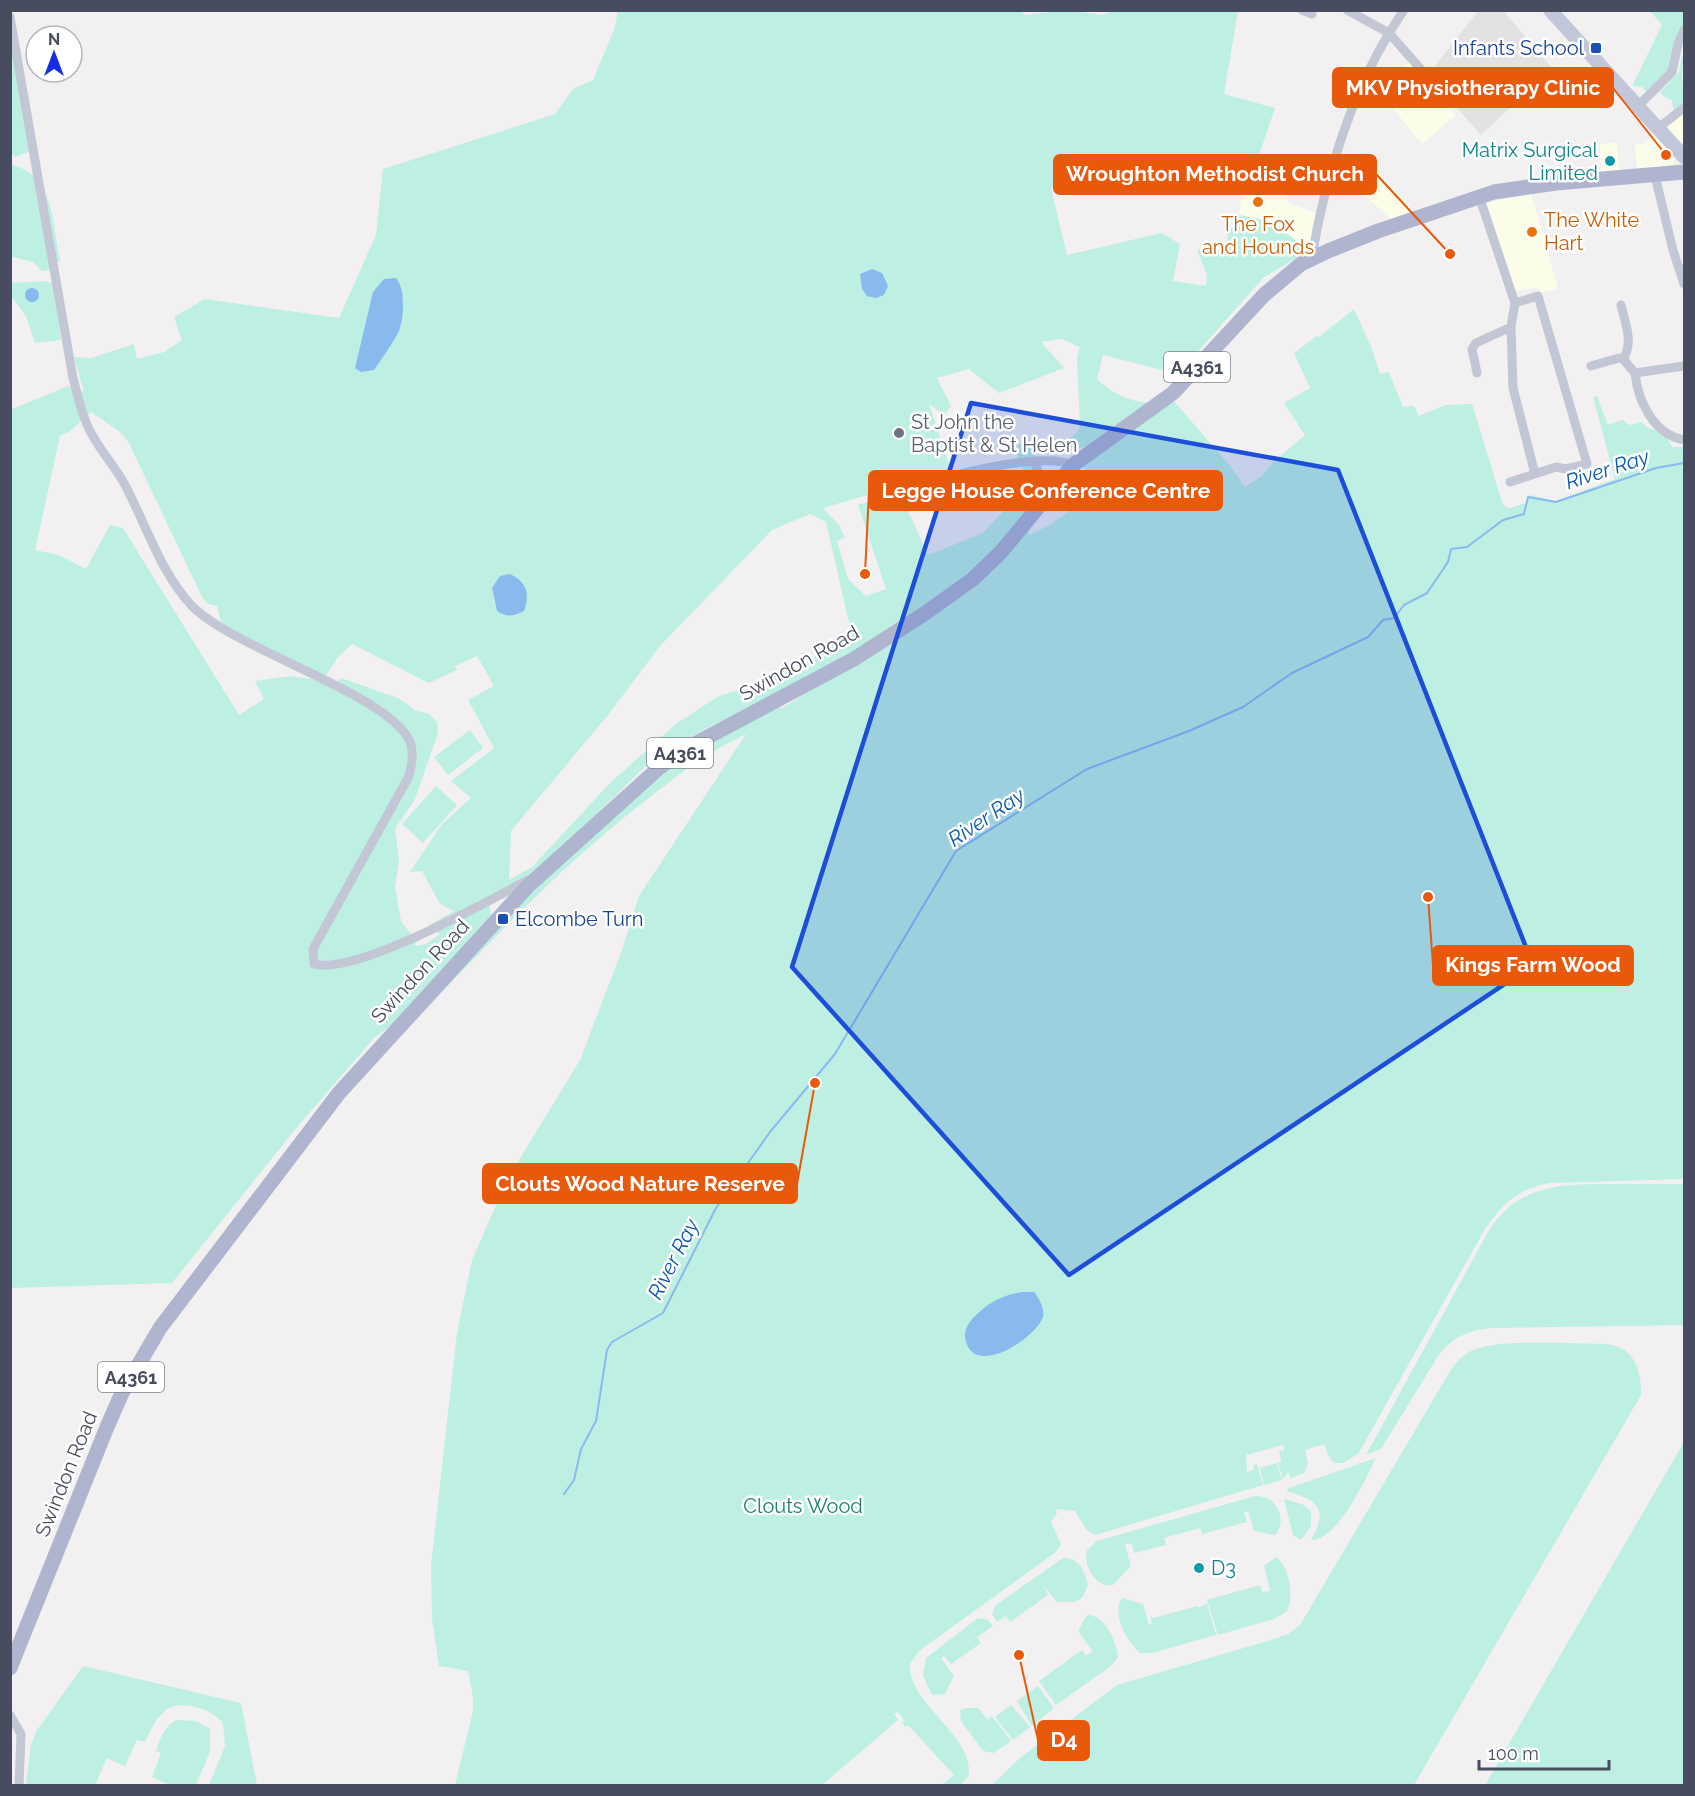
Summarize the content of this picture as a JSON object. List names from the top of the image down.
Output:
{
  "streets": {
    "main road": ["A4361", "Swindon Road"]
  },
  "crossings": [
    ["A4361", "Swindon Road"]
  ],
  "water": ["River Ray"],
  "parks": ["Clouts Wood"],
  "places": {
    "transit": ["Infants School", "Elcombe Turn"],
    "other": [
      "MKV Physiotherapy Clinic",
      "Matrix Surgical Limited",
      "The Fox and Hounds",
      "The White Hart",
      "Wroughton Methodist Church",
      "St John the Baptist & St Helen",
      "Legge House Conference Centre",
      "Kings Farm Wood",
      "Clouts Wood Nature Reserve",
      "D3",
      "D4"
    ]
  },
  "scale_bar": "100 m",
  "north": "top"
}
